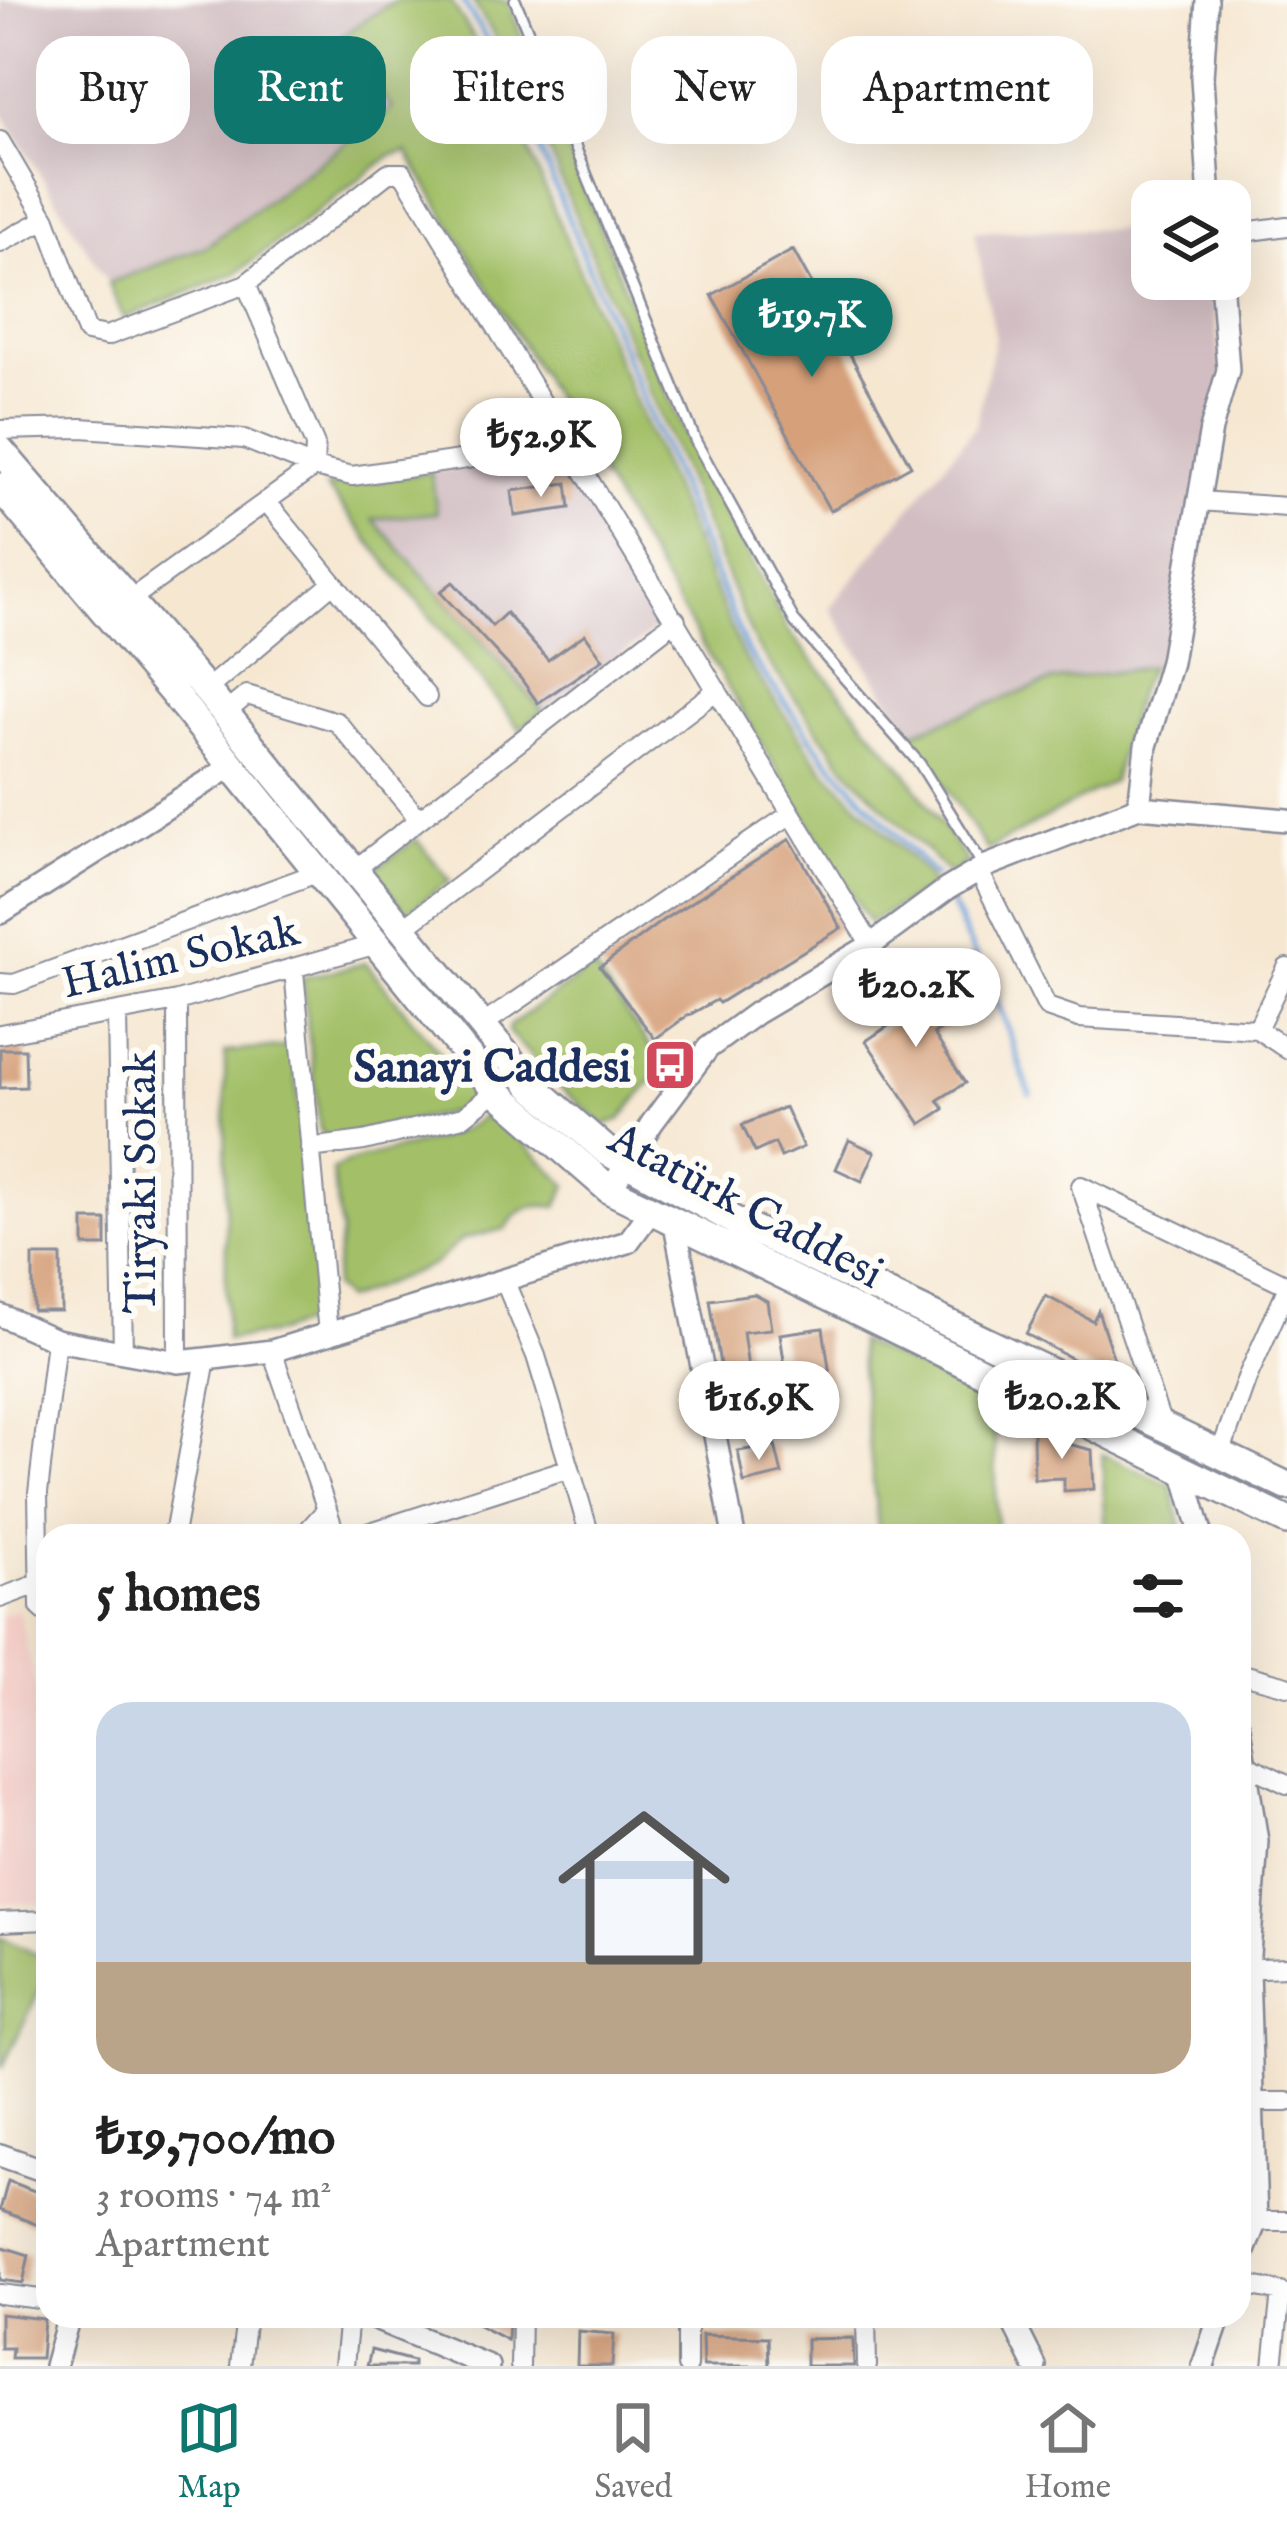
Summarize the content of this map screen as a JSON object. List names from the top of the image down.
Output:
{
  "streets": {
    "main road": ["Atatürk Caddesi"],
    "street": ["Halim Sokak", "Tiryaki Sokak"]
  },
  "crossings": [
    ["Halim Sokak", "Tiryaki Sokak"],
    ["Halim Sokak", "Atatürk Caddesi"]
  ],
  "places": {
    "bus stop": ["Sanayi Caddesi"]
  },
  "page": {
    "chip": [
      "Buy",
      "Rent",
      "Filters",
      "New",
      "Apartment"
    ],
    "price": [
      "₺19.7K",
      "₺52.9K",
      "₺20.2K",
      "₺20.2K",
      "₺16.9K"
    ],
    "heading": "5 homes",
    "list": [
      {
        "name": "₺19,700/mo",
        "note": "3 rooms · 74 m² · Apartment"
      }
    ],
    "tabs": ["Map", "Saved", "Home"]
  }
}
